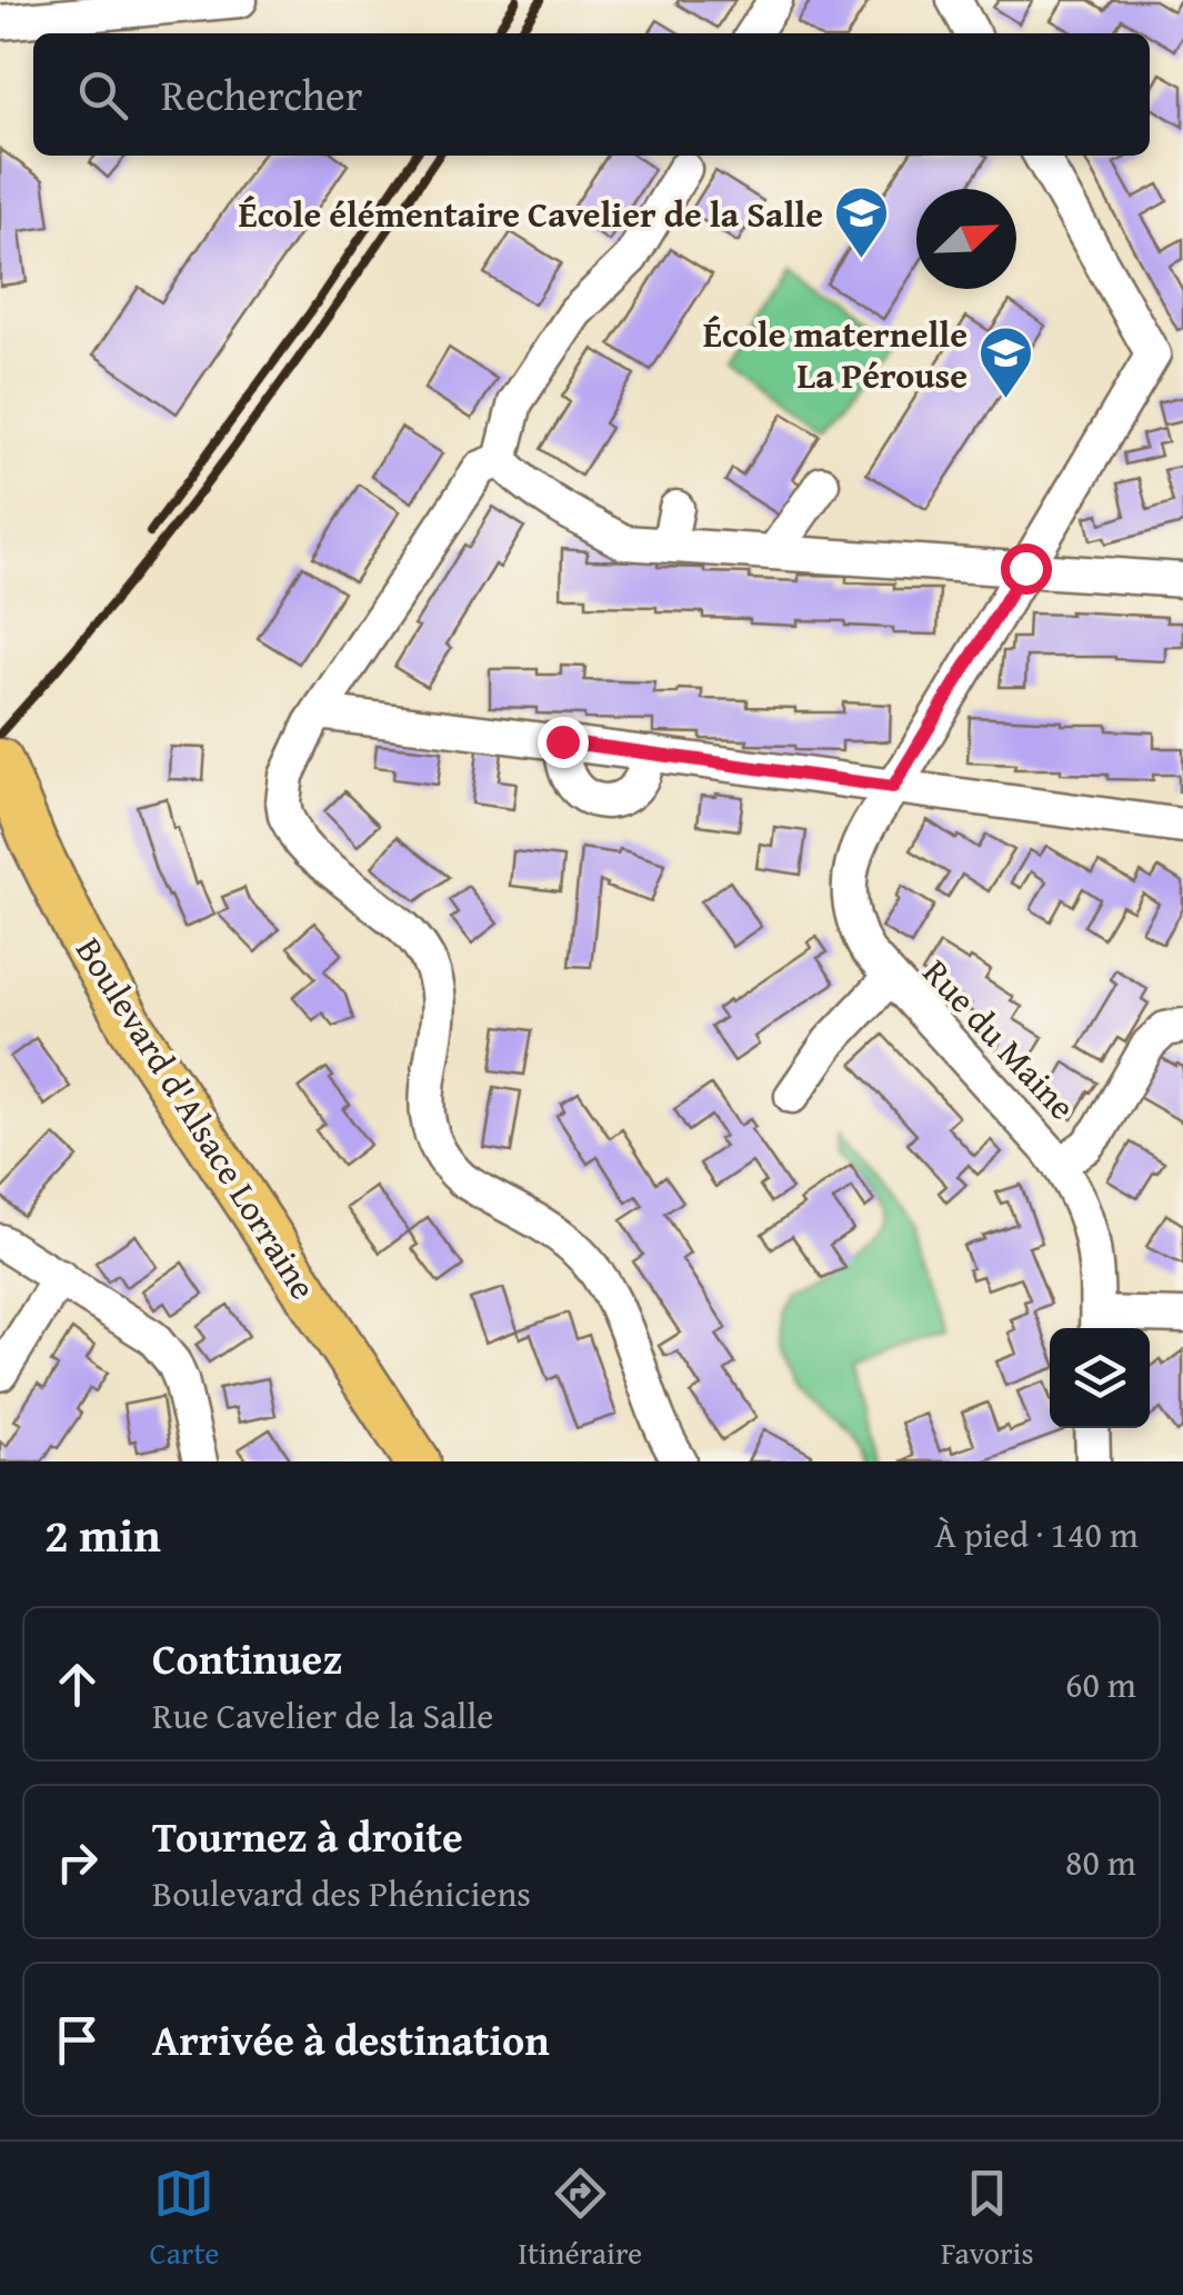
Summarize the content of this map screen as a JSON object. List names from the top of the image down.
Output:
{
  "streets": {
    "main road": ["Boulevard d'Alsace Lorraine"],
    "street": ["Rue du Maine"]
  },
  "places": {
    "school or university": ["École élémentaire Cavelier de la Salle", "École maternelle La Pérouse"]
  },
  "north": "top right",
  "page": {
    "search": "Rechercher",
    "heading": ["2 min", "À pied · 140 m"],
    "list": [
      ["Continuez", "Rue Cavelier de la Salle", "60 m"],
      ["Tournez à droite", "Boulevard des Phéniciens", "80 m"],
      "Arrivée à destination"
    ],
    "nav": ["Carte", "Itinéraire", "Favoris"]
  }
}
